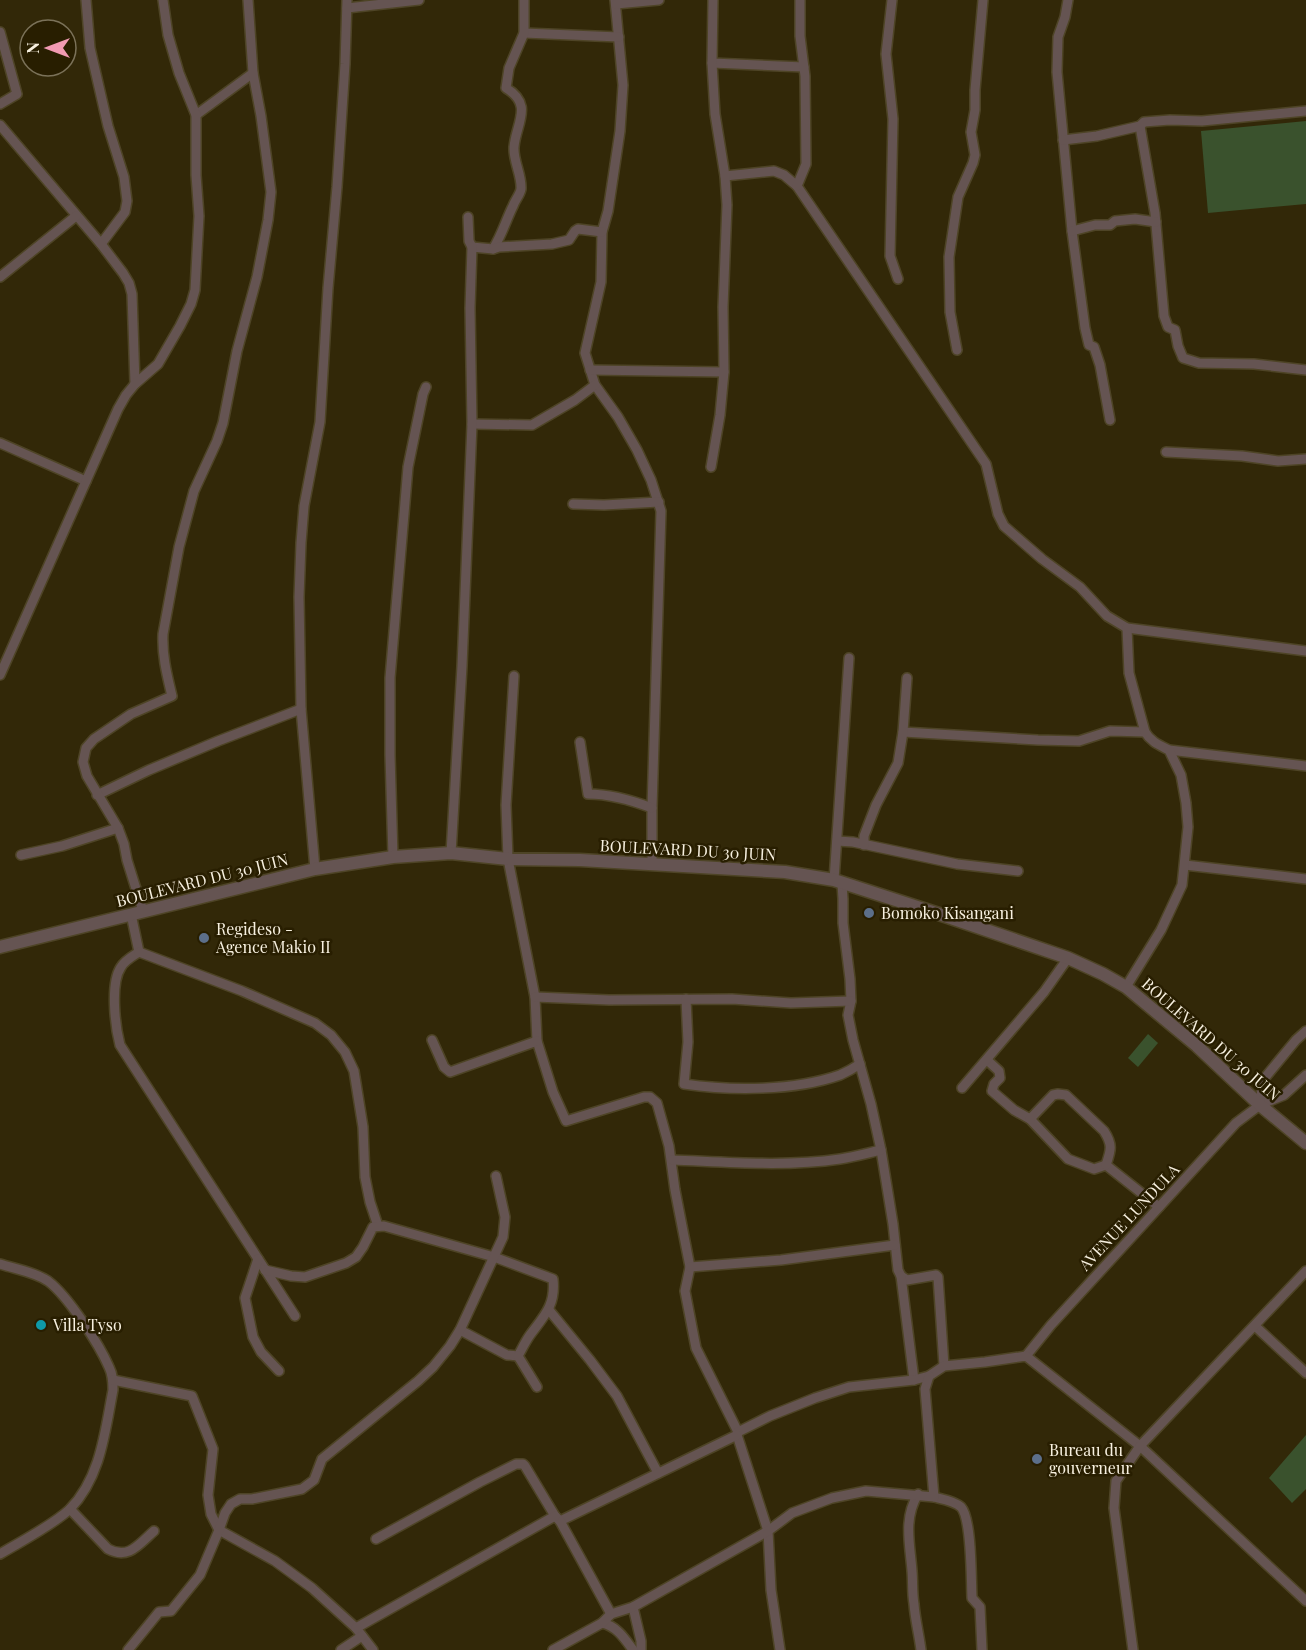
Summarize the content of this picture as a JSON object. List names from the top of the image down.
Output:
{
  "streets": {
    "street": ["BOULEVARD DU 30 JUIN", "AVENUE LUNDULA"]
  },
  "crossings": [
    ["BOULEVARD DU 30 JUIN", "AVENUE LUNDULA"]
  ],
  "places": [
    "Bomoko Kisangani",
    "Regideso - Agence Makio II",
    "Villa Tyso",
    "Bureau du gouverneur"
  ],
  "north": "left"
}
